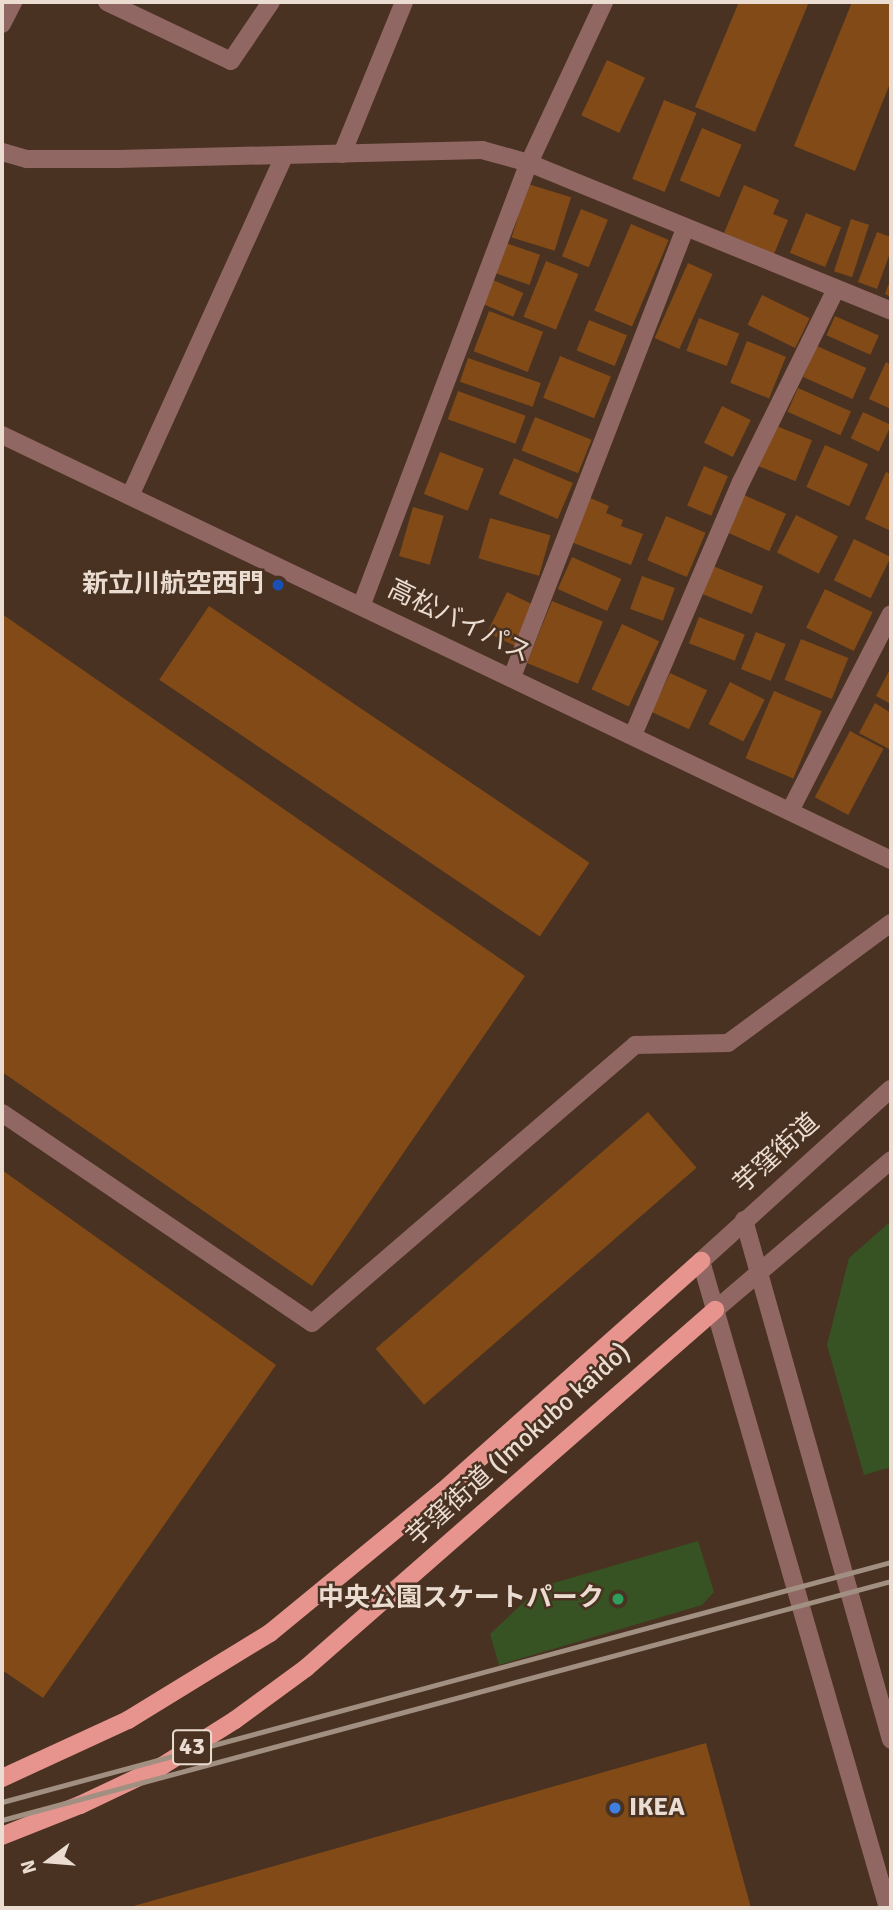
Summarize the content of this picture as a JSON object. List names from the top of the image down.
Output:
{
  "streets": {
    "main road": ["芋窪街道 (Imokubo kaido)", "43"],
    "street": ["高松バイパス", "芋窪街道"]
  },
  "crossings": [
    ["芋窪街道", "43"]
  ],
  "places": ["新立川航空西門", "中央公園スケートパーク", "IKEA"],
  "north": "left"
}
